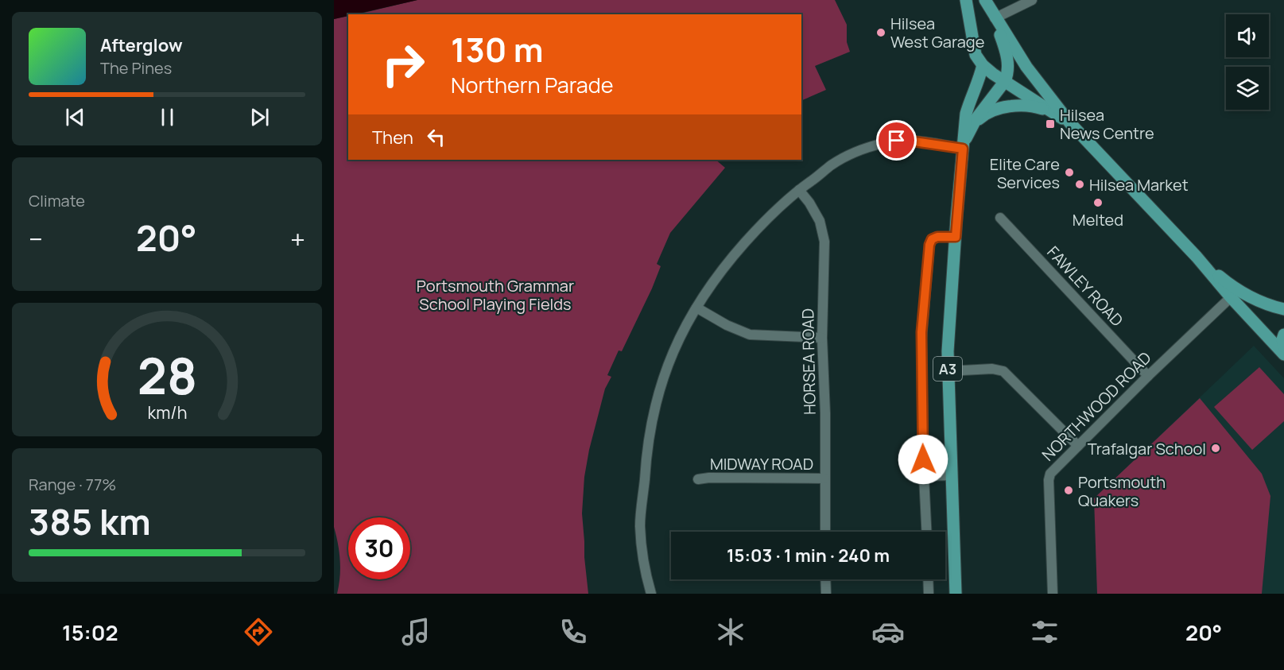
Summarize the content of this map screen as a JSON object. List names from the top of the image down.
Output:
{
  "streets": {
    "main road": ["A3"],
    "street": [
      "FAWLEY ROAD",
      "HORSEA ROAD",
      "NORTHWOOD ROAD",
      "MIDWAY ROAD"
    ]
  },
  "crossings": [
    ["FAWLEY ROAD", "NORTHWOOD ROAD"],
    ["HORSEA ROAD", "MIDWAY ROAD"]
  ],
  "parks": ["Portsmouth Grammar School Playing Fields"],
  "places": {
    "other": [
      "Hilsea West Garage",
      "Elite Care Services",
      "Hilsea Market",
      "Melted",
      "Trafalgar School",
      "Portsmouth Quakers"
    ],
    "transit": ["Hilsea News Centre"]
  },
  "page": {
    "turn": ["130 m", "Northern Parade"],
    "song": ["Afterglow", "The Pines"],
    "then": "Then",
    "tile": [
      "Climate",
      ["Range · 77%", "385 km"]
    ],
    "heat": ["−", "20°", "+"],
    "limit": "30",
    "trip": "15:03 · 1 min · 240 m",
    "tabs": ["15:02", "20°"],
    "gauge": ["28", "km/h"]
  }
}
